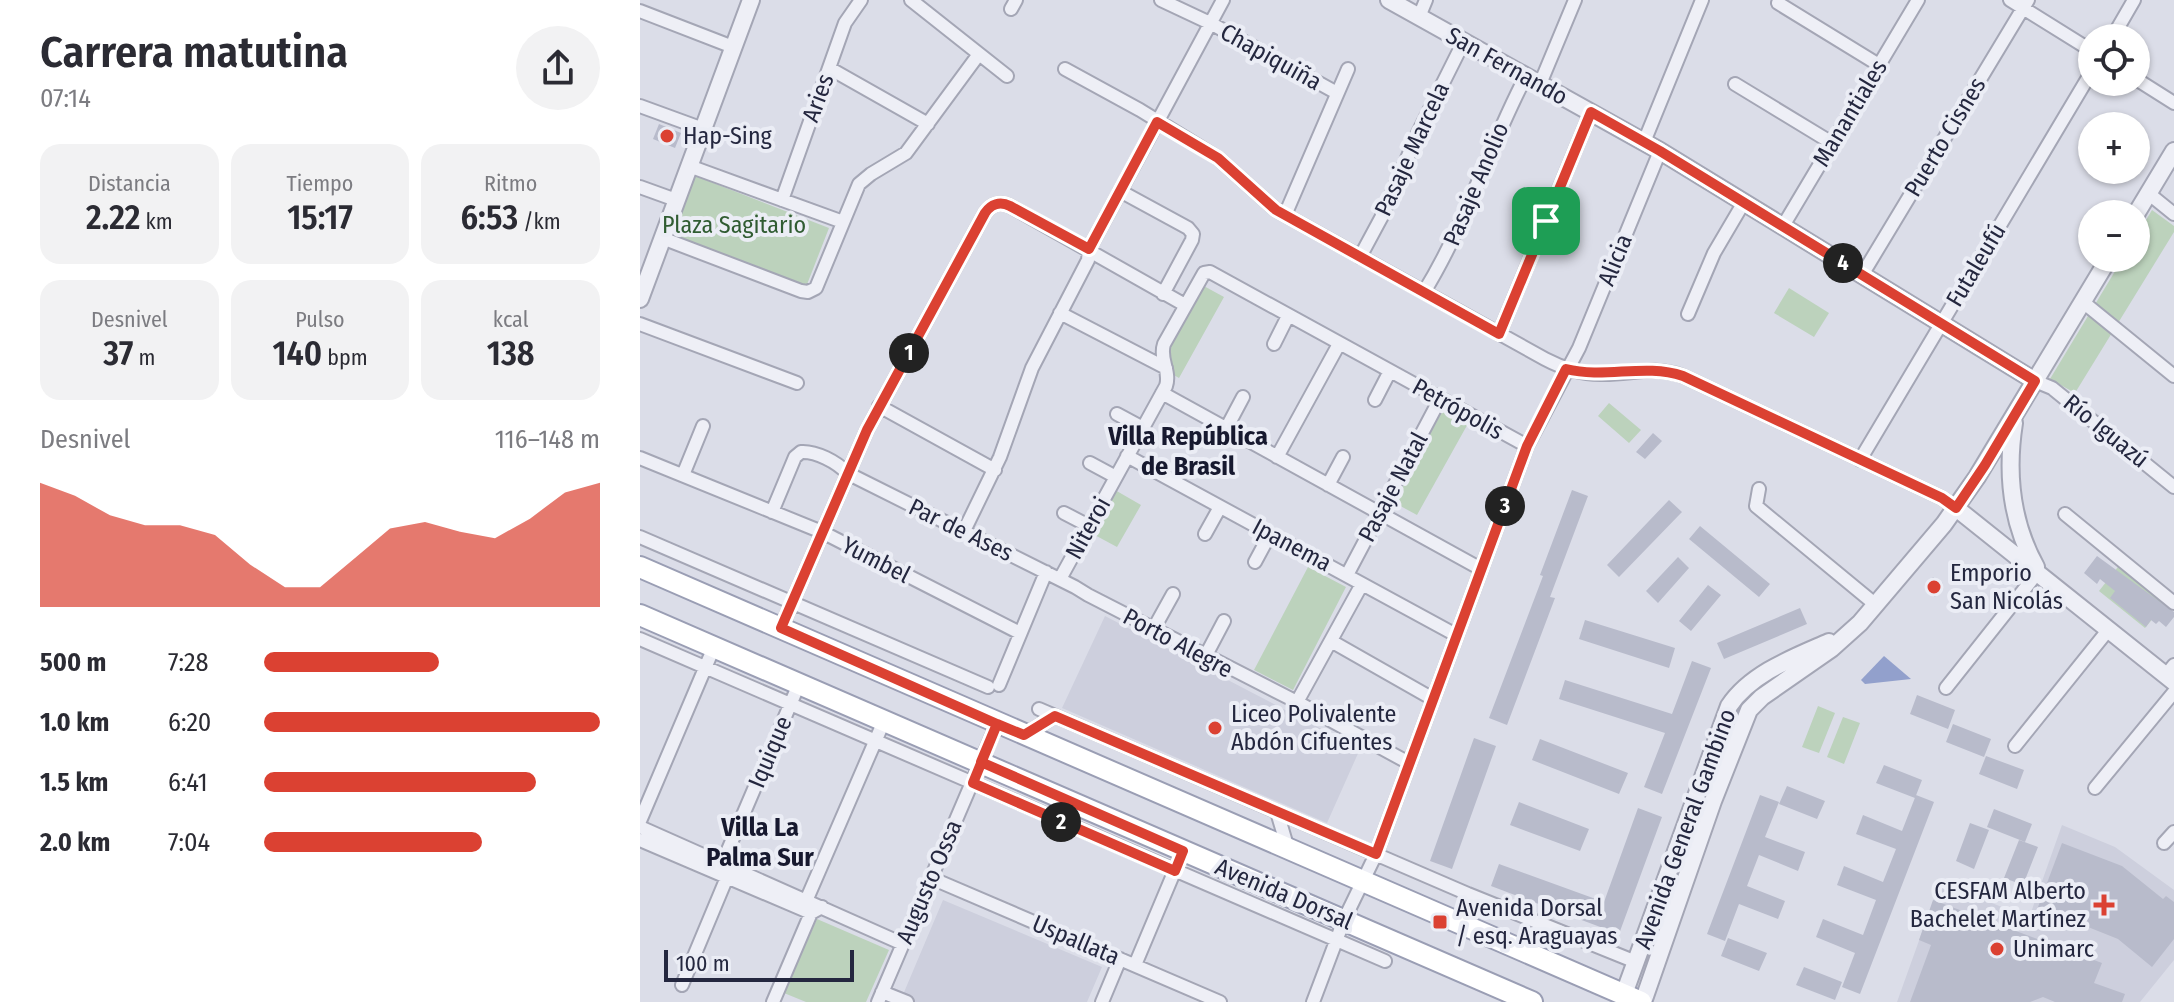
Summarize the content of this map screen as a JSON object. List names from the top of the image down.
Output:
{
  "streets": {
    "main road": ["Avenida Dorsal"],
    "street": [
      "Chapiquiña",
      "San Fernando",
      "Aries",
      "Manantiales",
      "Puerto Cisnes",
      "Pasaje Marcela",
      "Pasaje Anolio",
      "Alicia",
      "Futaleufú",
      "Petrópolis",
      "Río Iguazú",
      "Pasaje Natal",
      "Niteroi",
      "Par de Ases",
      "Ipanema",
      "Yumbel",
      "Porto Alegre",
      "Iquique",
      "Avenida General Gambino",
      "Augusto Ossa",
      "Uspallata"
    ]
  },
  "crossings": [
    ["San Fernando", "Manantiales"],
    ["San Fernando", "Puerto Cisnes"],
    ["San Fernando", "Pasaje Marcela"],
    ["San Fernando", "Pasaje Anolio"],
    ["San Fernando", "Alicia"],
    ["San Fernando", "Futaleufú"],
    ["San Fernando", "Río Iguazú"],
    ["San Fernando", "Avenida General Gambino"],
    ["Alicia", "Petrópolis"],
    ["Alicia", "Ipanema"],
    ["Alicia", "Porto Alegre"],
    ["Alicia", "Avenida Dorsal"],
    ["Petrópolis", "Pasaje Natal"],
    ["Petrópolis", "Niteroi"],
    ["Río Iguazú", "Avenida General Gambino"],
    ["Pasaje Natal", "Ipanema"],
    ["Niteroi", "Par de Ases"],
    ["Niteroi", "Ipanema"],
    ["Niteroi", "Yumbel"],
    ["Par de Ases", "Yumbel"],
    ["Par de Ases", "Porto Alegre"],
    ["Iquique", "Avenida Dorsal"],
    ["Avenida General Gambino", "Avenida Dorsal"],
    ["Augusto Ossa", "Avenida Dorsal"],
    ["Augusto Ossa", "Uspallata"]
  ],
  "districts": ["Villa República de Brasil", "Villa La Palma Sur"],
  "parks": ["Plaza Sagitario"],
  "places": {
    "other": [
      "Hap-Sing",
      "Emporio San Nicolás",
      "Liceo Polivalente Abdón Cifuentes",
      "Unimarc"
    ],
    "health": ["CESFAM Alberto Bachelet Martínez"],
    "transit": ["Avenida Dorsal / esq. Araguayas"]
  },
  "scale_bar": "100 m",
  "page": {
    "heading": ["Carrera matutina", "07:14"],
    "map_buttons": ["+", "−"],
    "stats": [
      ["Distancia", "2.22 km"],
      ["Tiempo", "15:17"],
      ["Ritmo", "6:53 /km"],
      ["Desnivel", "37 m"],
      ["Pulso", "140 bpm"],
      ["kcal", "138"]
    ],
    "pins": [
      "4",
      "1",
      "3",
      "2"
    ],
    "chart": ["Desnivel", "116–148 m"],
    "list": [
      {
        "name": "500 m",
        "note": "7:28"
      },
      {
        "name": "1.0 km",
        "note": "6:20"
      },
      {
        "name": "1.5 km",
        "note": "6:41"
      },
      {
        "name": "2.0 km",
        "note": "7:04"
      }
    ],
    "scale": "100 m"
  }
}
